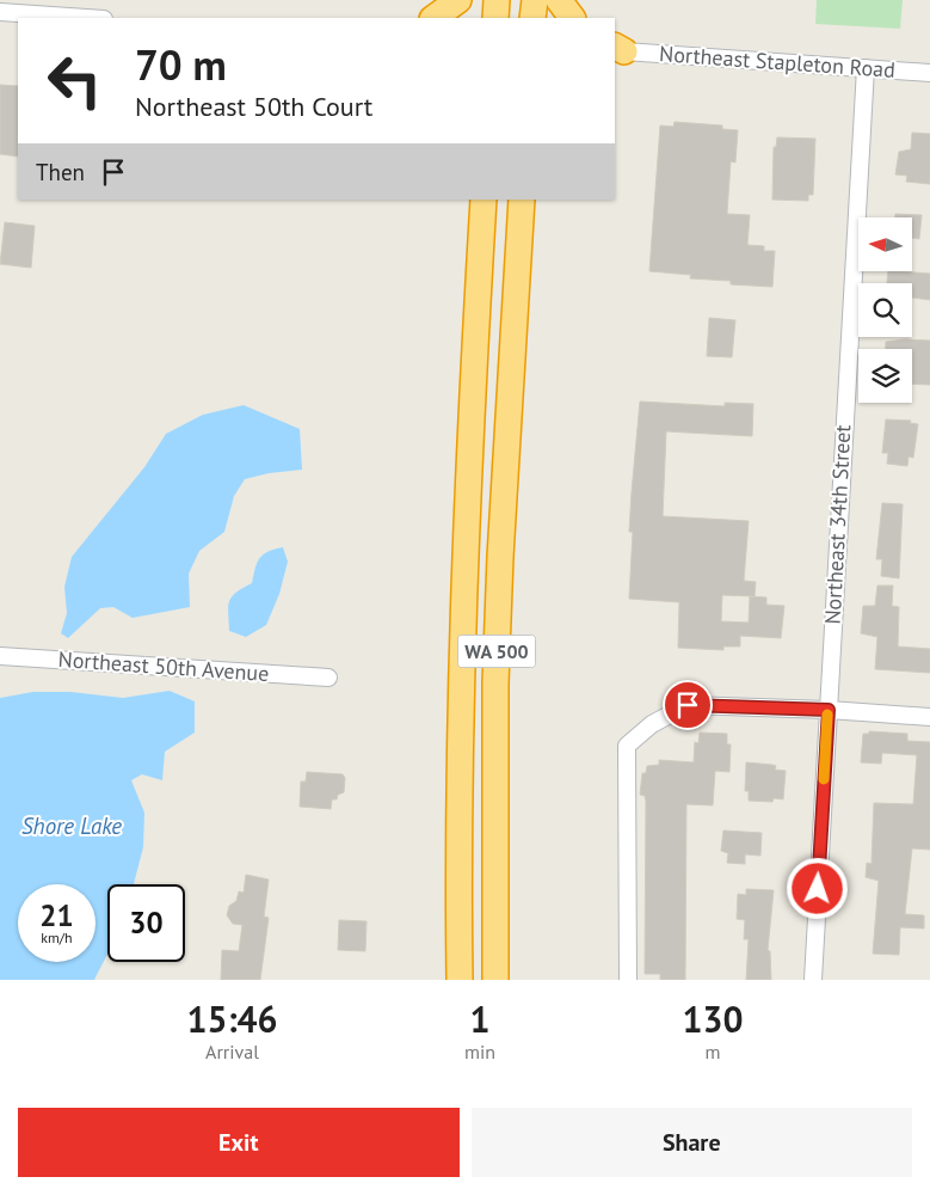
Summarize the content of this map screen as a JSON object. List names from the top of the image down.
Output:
{
  "streets": {
    "highway": ["WA 500"],
    "street": ["Northeast Stapleton Road", "Northeast 34th Street", "Northeast 50th Avenue"]
  },
  "crossings": [
    ["Northeast Stapleton Road", "Northeast 34th Street"]
  ],
  "water": ["Shore Lake"],
  "north": "left",
  "page": {
    "turn": ["70 m", "Northeast 50th Court"],
    "then": "Then",
    "speed": "21 km/h",
    "limit": "30",
    "eta": [
      "15:46",
      "Arrival",
      "1",
      "min",
      "130",
      "m"
    ],
    "buttons": ["Exit", "Share"]
  }
}
